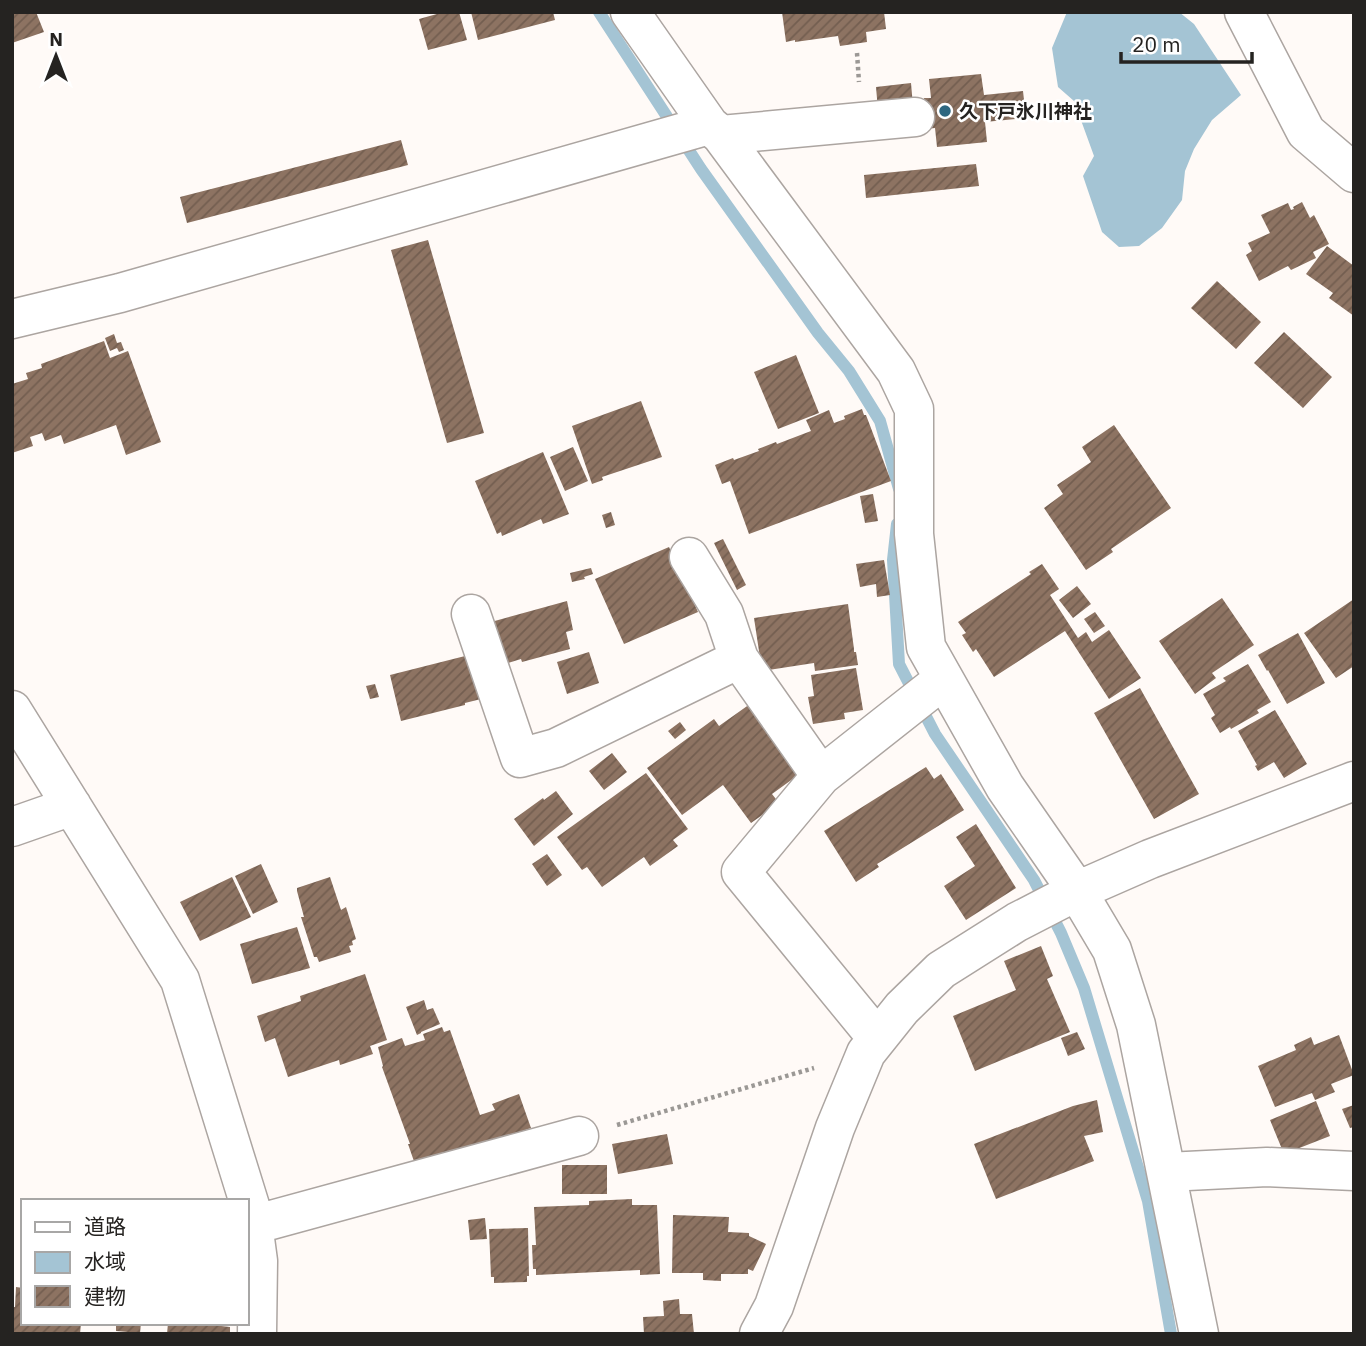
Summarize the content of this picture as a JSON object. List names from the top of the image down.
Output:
{
  "places": ["久下戸氷川神社"],
  "legend": ["道路", "水域", "建物"],
  "scale_bar": "20 m",
  "north": "top"
}
